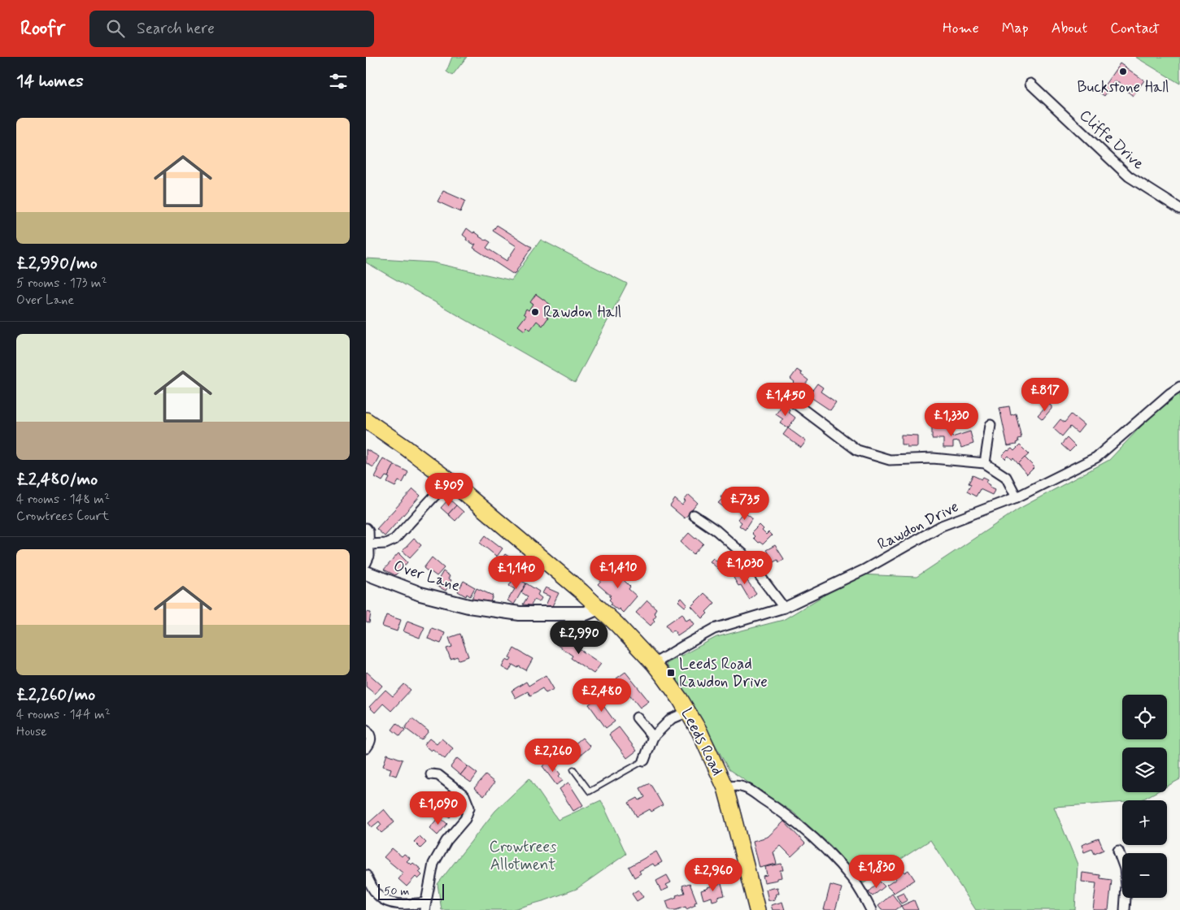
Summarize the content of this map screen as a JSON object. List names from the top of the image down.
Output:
{
  "streets": {
    "main road": ["Leeds Road"],
    "street": ["Cliffe Drive", "Rawdon Drive", "Over Lane"]
  },
  "crossings": [
    ["Rawdon Drive", "Leeds Road"],
    ["Over Lane", "Leeds Road"]
  ],
  "parks": ["Crowtrees Allotment"],
  "places": {
    "other": ["Buckstone Hall", "Rawdon Hall"],
    "transit": ["Leeds Road Rawdon Drive"]
  },
  "scale_bar": "50 m",
  "page": {
    "header": "Roofr",
    "search": "Search here",
    "nav": [
      "Home",
      "Map",
      "About",
      "Contact"
    ],
    "heading": "14 homes",
    "list": [
      {
        "name": "£2,990/mo",
        "note": "5 rooms · 173 m² · Over Lane"
      },
      {
        "name": "£2,480/mo",
        "note": "4 rooms · 148 m² · Crowtrees Court"
      },
      {
        "name": "£2,260/mo",
        "note": "4 rooms · 144 m² · House"
      }
    ],
    "price": [
      "£817",
      "£1,450",
      "£1,330",
      "£909",
      "£735",
      "£1,030",
      "£1,410",
      "£1,140",
      "£2,990",
      "£2,480",
      "£2,260",
      "£1,090",
      "£1,830",
      "£2,960"
    ],
    "map_buttons": ["+", "−"],
    "scale": "50 m"
  }
}
